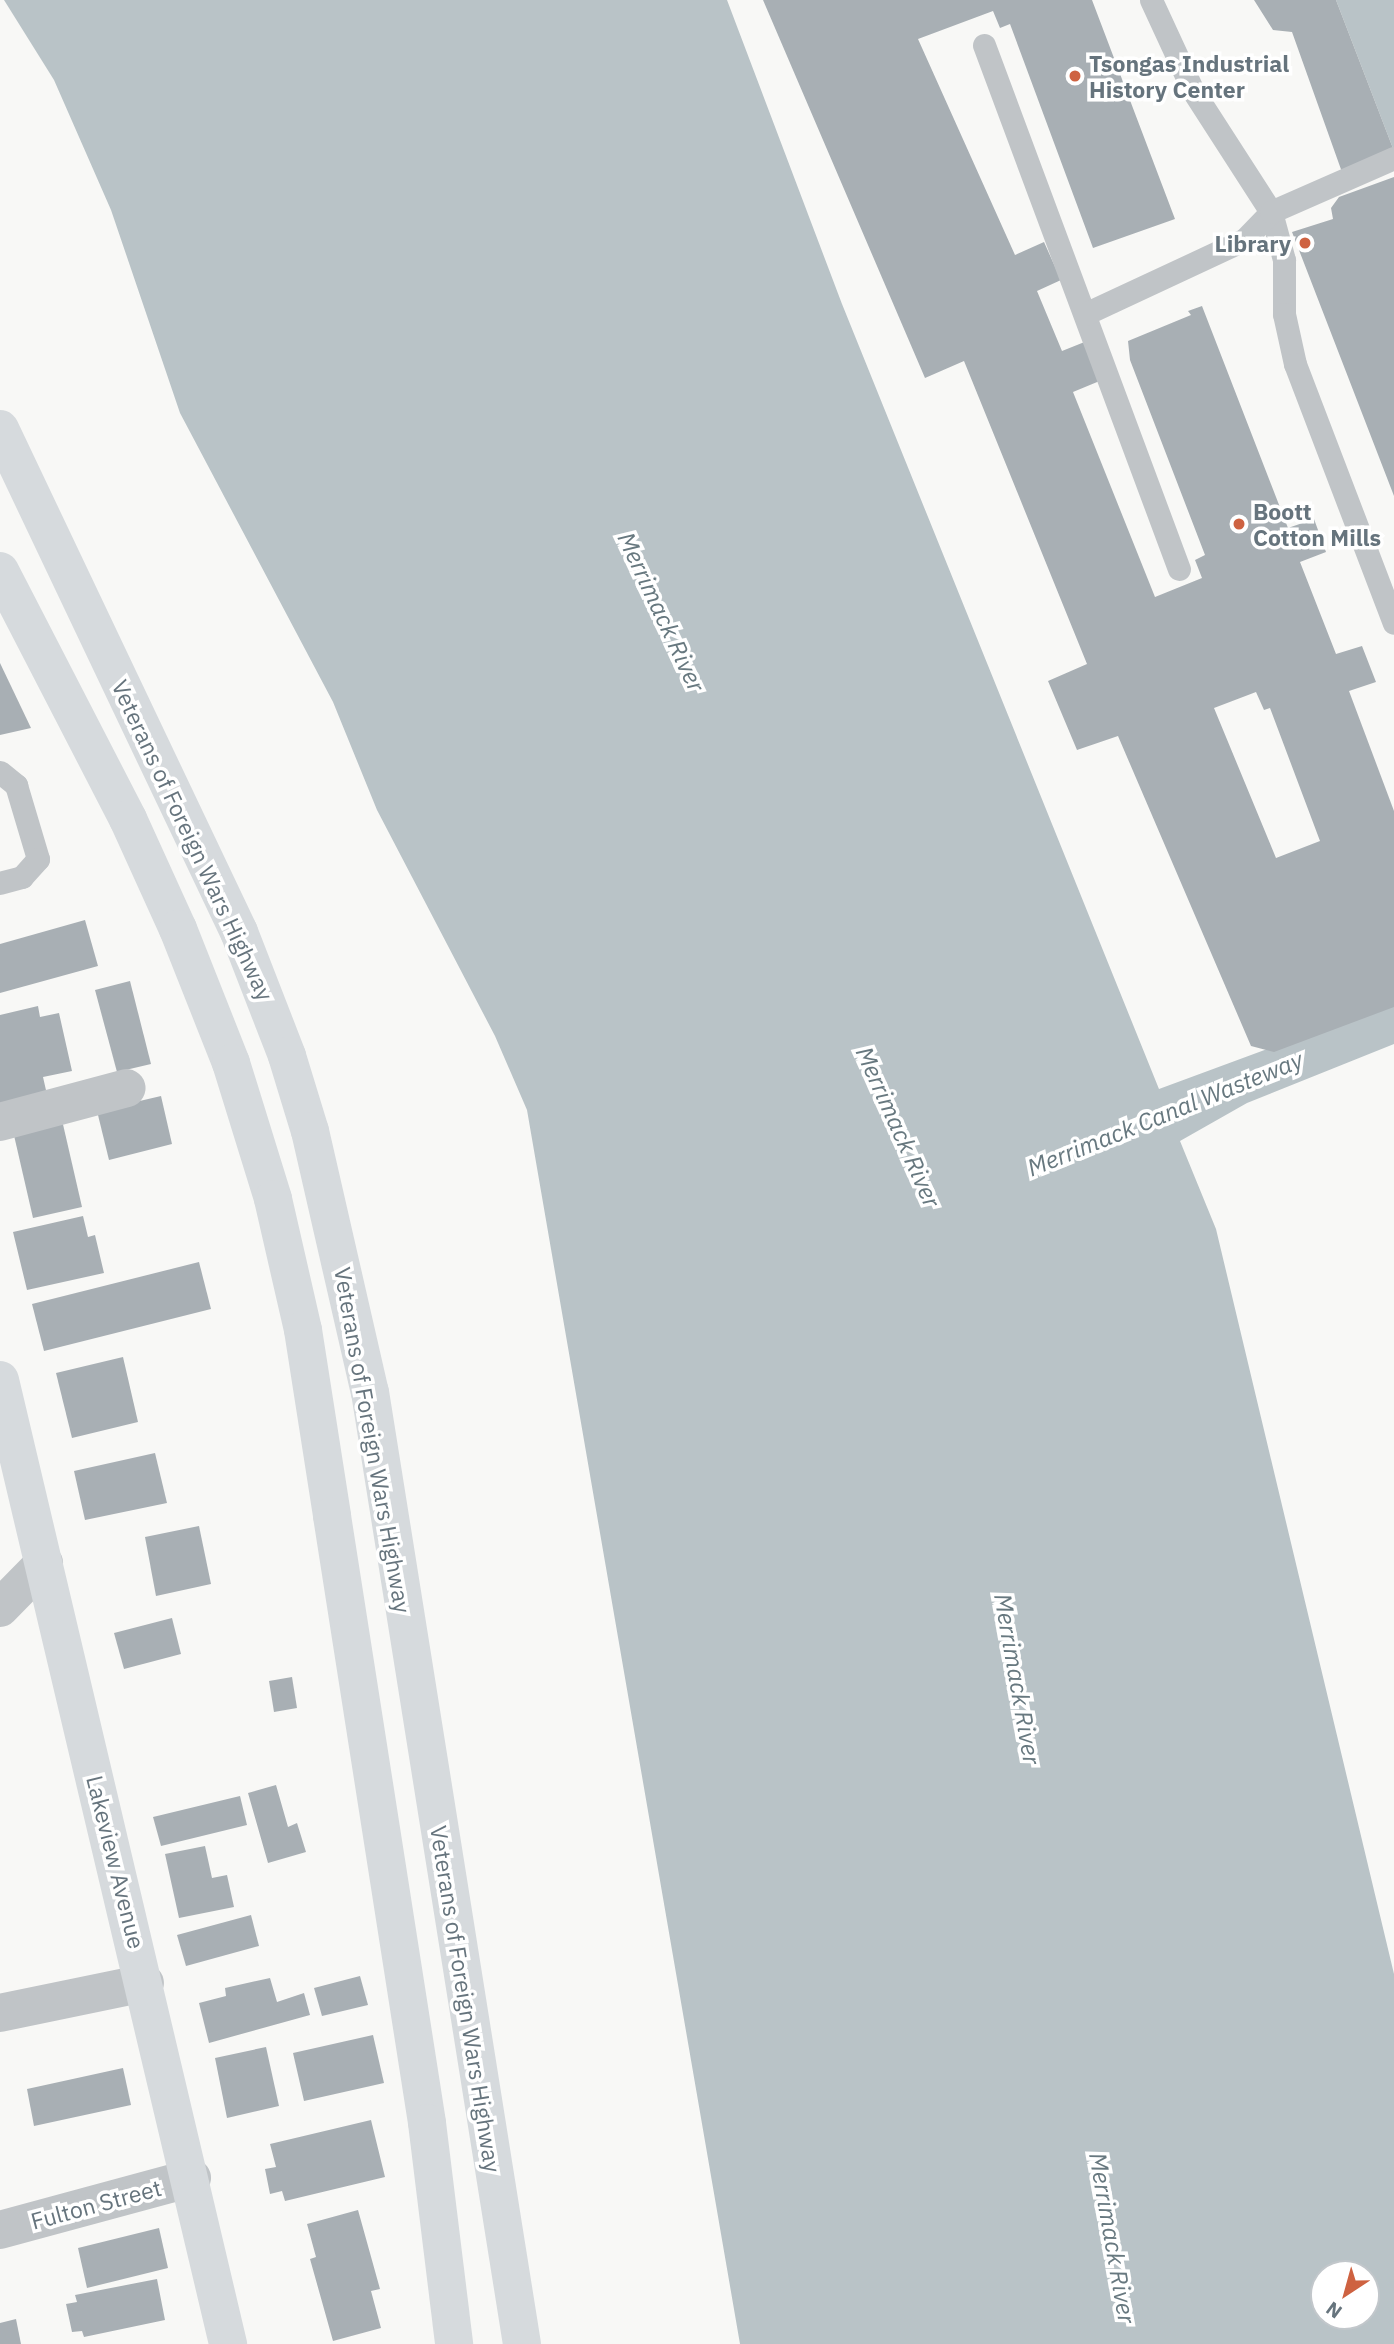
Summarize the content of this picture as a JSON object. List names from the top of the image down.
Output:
{
  "streets": {
    "main road": ["Veterans of Foreign Wars Highway", "Lakeview Avenue"],
    "street": ["Fulton Street"]
  },
  "crossings": [
    ["Lakeview Avenue", "Fulton Street"]
  ],
  "water": ["Merrimack River", "Merrimack Canal Wasteway"],
  "places": ["Tsongas Industrial History Center", "Library", "Boott Cotton Mills"],
  "north": "bottom left"
}
